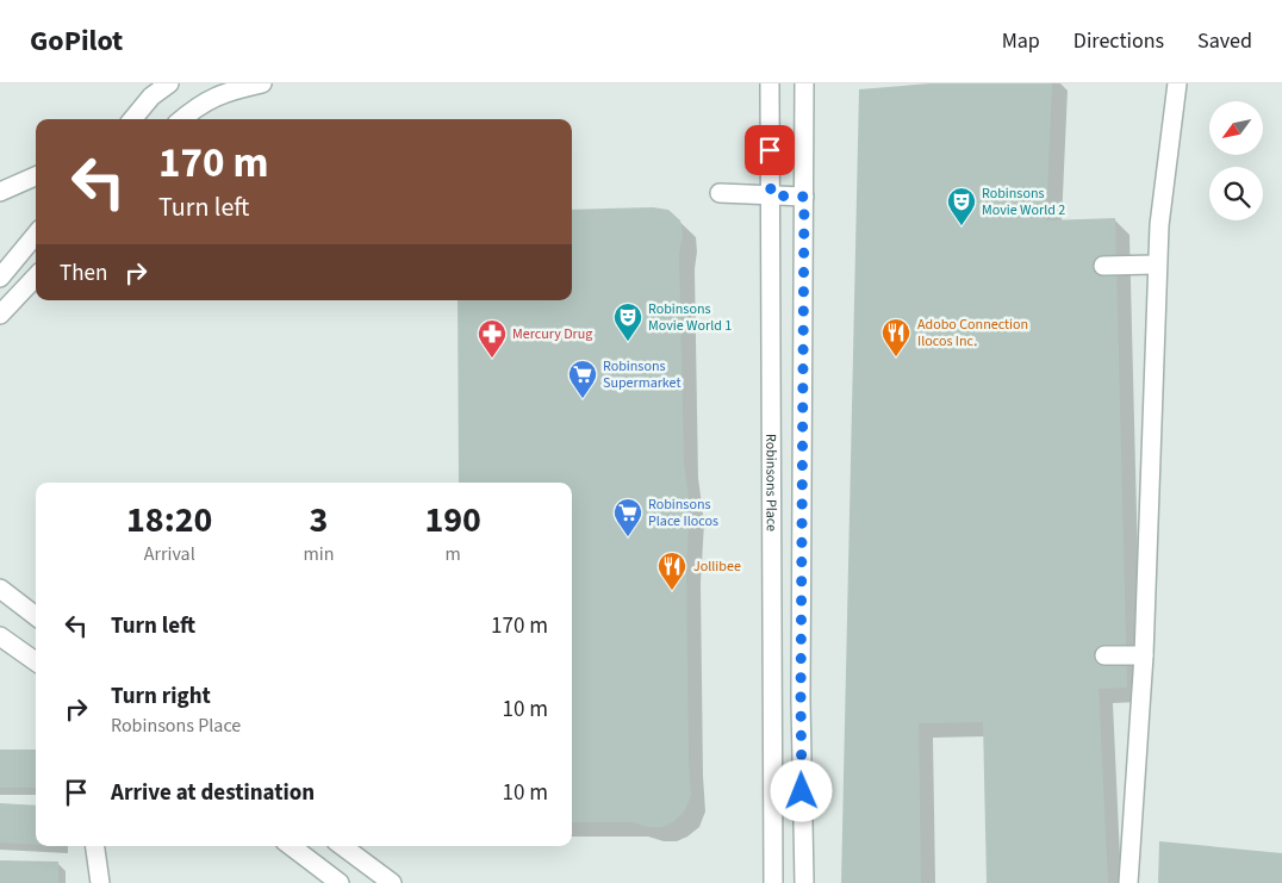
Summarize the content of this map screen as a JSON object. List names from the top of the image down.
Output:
{
  "streets": {
    "street": ["Robinsons Place"]
  },
  "places": {
    "theatre": ["Robinsons Movie World 2", "Robinsons Movie World 1"],
    "restaurant": ["Adobo Connection Ilocos Inc.", "Jollibee"],
    "pharmacy": ["Mercury Drug"],
    "supermarket": ["Robinsons Supermarket", "Robinsons Place Ilocos"]
  },
  "north": "bottom left",
  "page": {
    "header": "GoPilot",
    "nav": ["Map", "Directions", "Saved"],
    "turn": ["170 m", "Turn left"],
    "then": "Then",
    "eta": [
      "18:20",
      "Arrival",
      "3",
      "min",
      "190",
      "m"
    ],
    "list": [
      {
        "name": "Turn left",
        "value": "170 m"
      },
      {
        "name": "Turn right",
        "note": "Robinsons Place",
        "value": "10 m"
      },
      {
        "name": "Arrive at destination",
        "value": "10 m"
      }
    ]
  }
}
